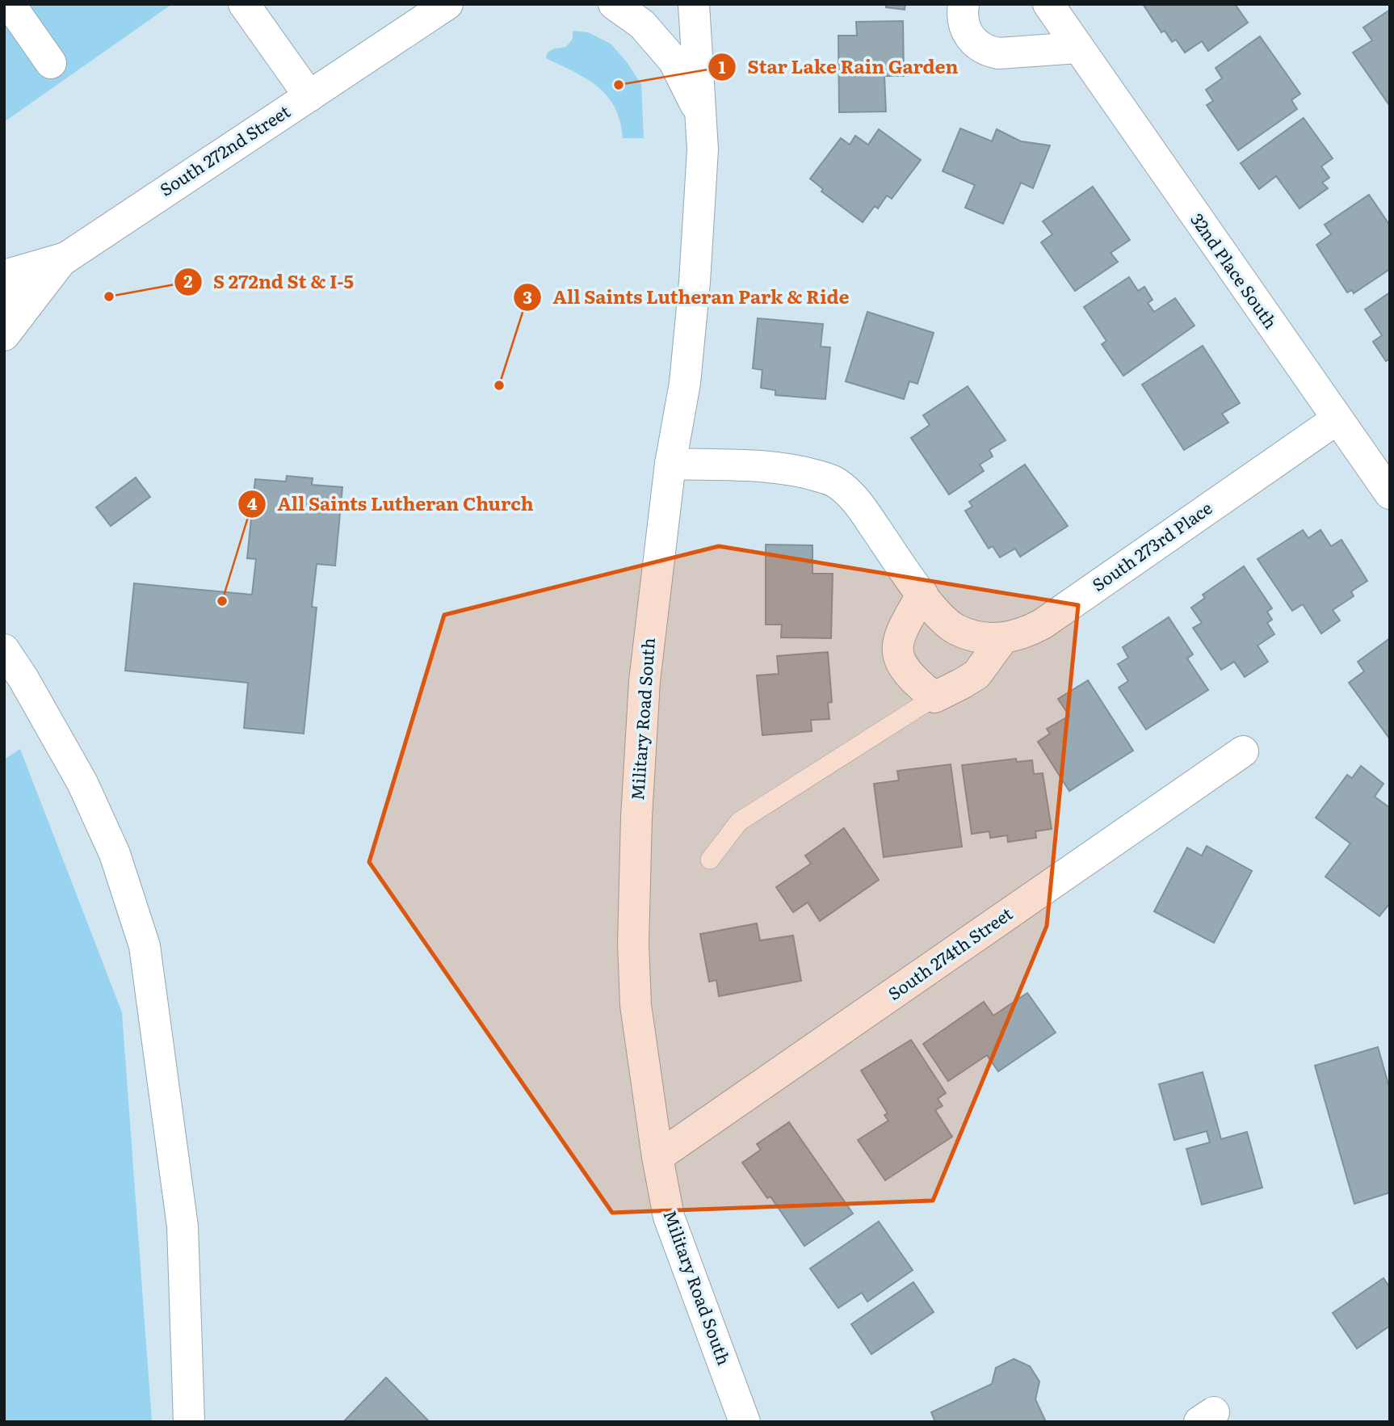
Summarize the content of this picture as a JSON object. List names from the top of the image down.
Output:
{
  "streets": {
    "main road": [
      "South 272nd Street",
      "32nd Place South",
      "South 273rd Place",
      "Military Road South",
      "South 274th Street"
    ]
  },
  "crossings": [
    ["32nd Place South", "South 273rd Place"],
    ["Military Road South", "South 274th Street"]
  ],
  "places": [
    "Star Lake Rain Garden",
    "S 272nd St & I-5",
    "All Saints Lutheran Park & Ride",
    "All Saints Lutheran Church"
  ]
}
